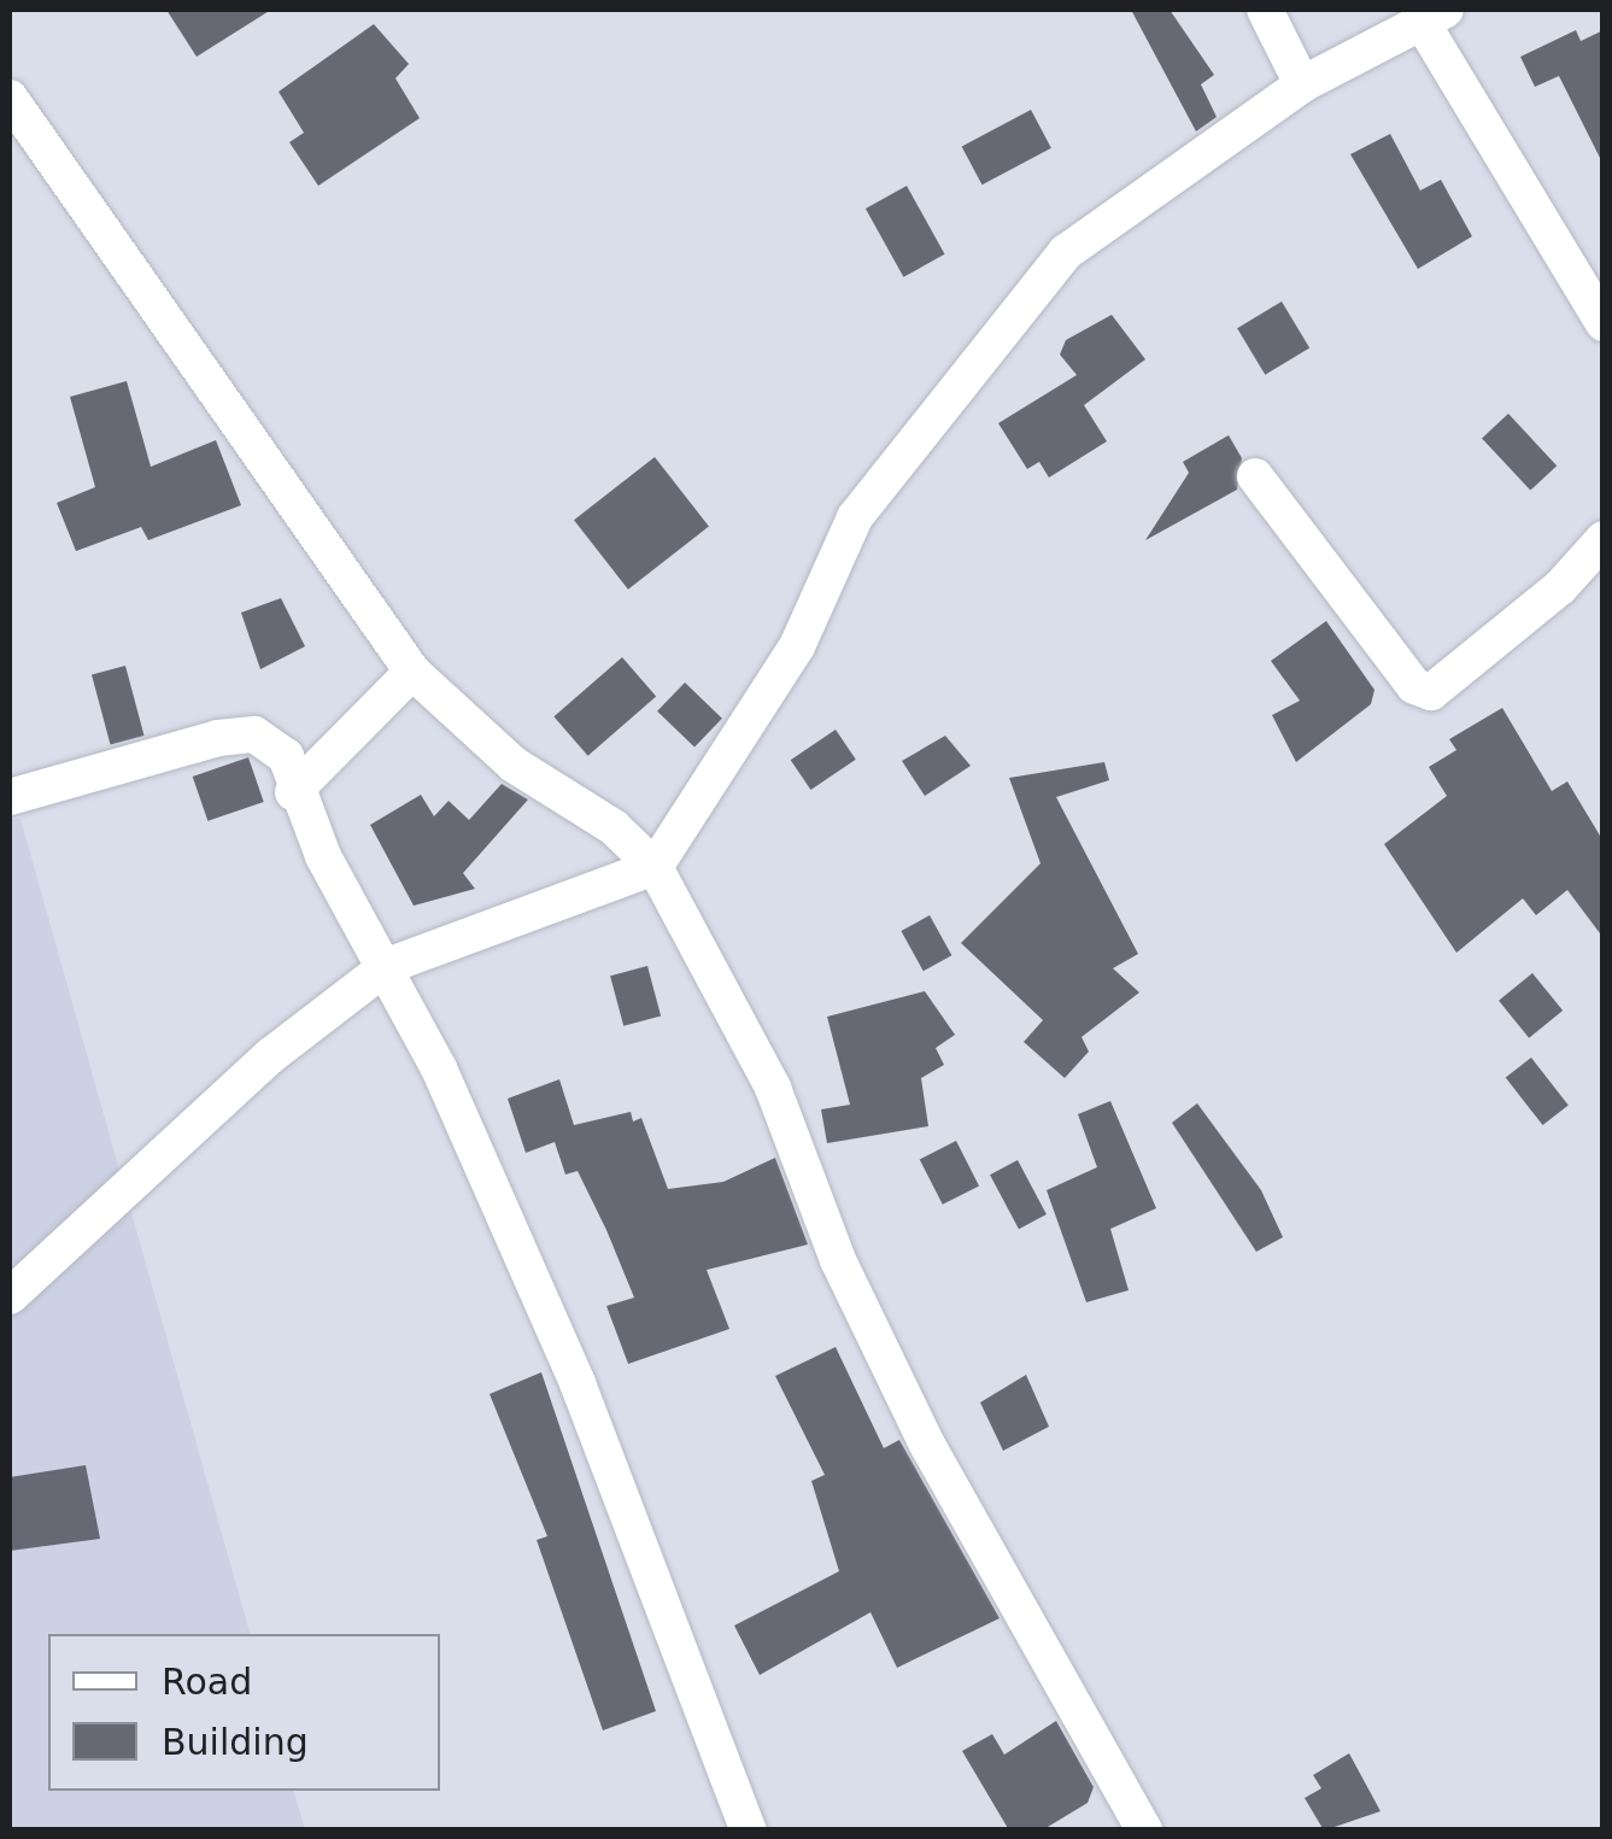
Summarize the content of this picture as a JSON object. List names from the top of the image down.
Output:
{
  "legend": ["Road", "Building"]
}
